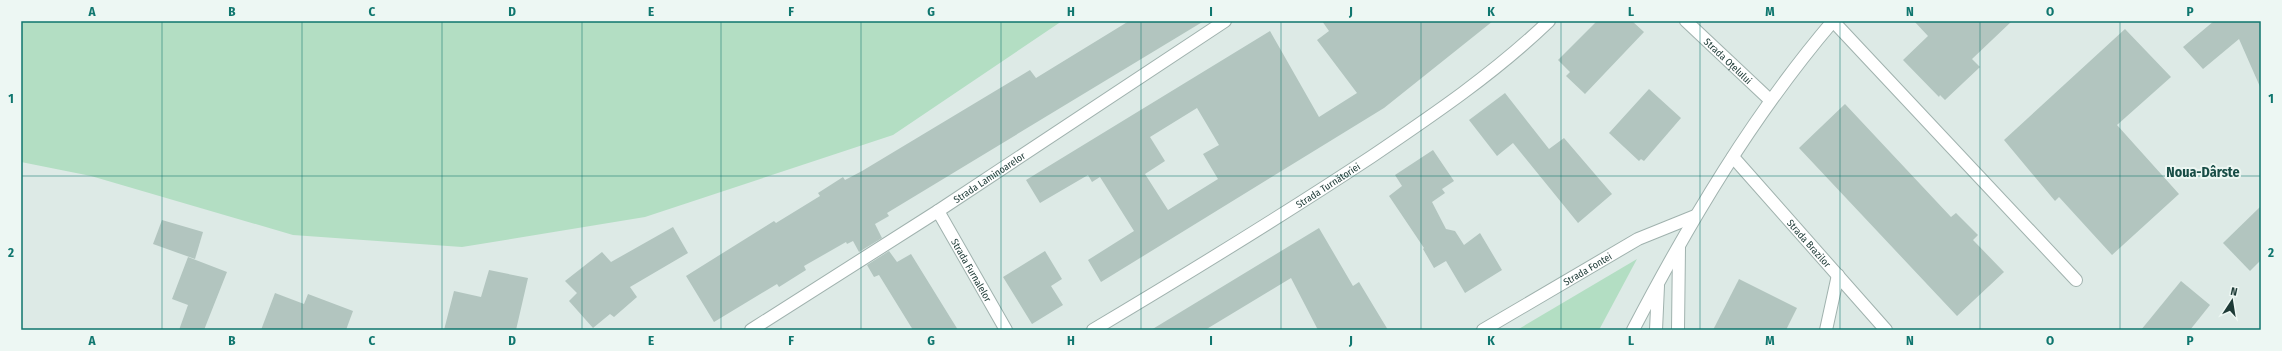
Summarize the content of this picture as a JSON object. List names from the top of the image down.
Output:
{
  "streets": {
    "street": [
      "Strada Oțelului",
      "Strada Laminoarelor",
      "Strada Turnătoriei",
      "Strada Brazilor",
      "Strada Fontei",
      "Strada Furnalelor"
    ]
  },
  "crossings": [
    ["Strada Laminoarelor", "Strada Furnalelor"]
  ],
  "districts": ["Noua-Dârste"],
  "north": "top",
  "grid": {
    "columns": [
      "A",
      "B",
      "C",
      "D",
      "E",
      "F",
      "G",
      "H",
      "I",
      "J",
      "K",
      "L",
      "M",
      "N",
      "O",
      "P"
    ],
    "rows": ["1", "2"]
  }
}
